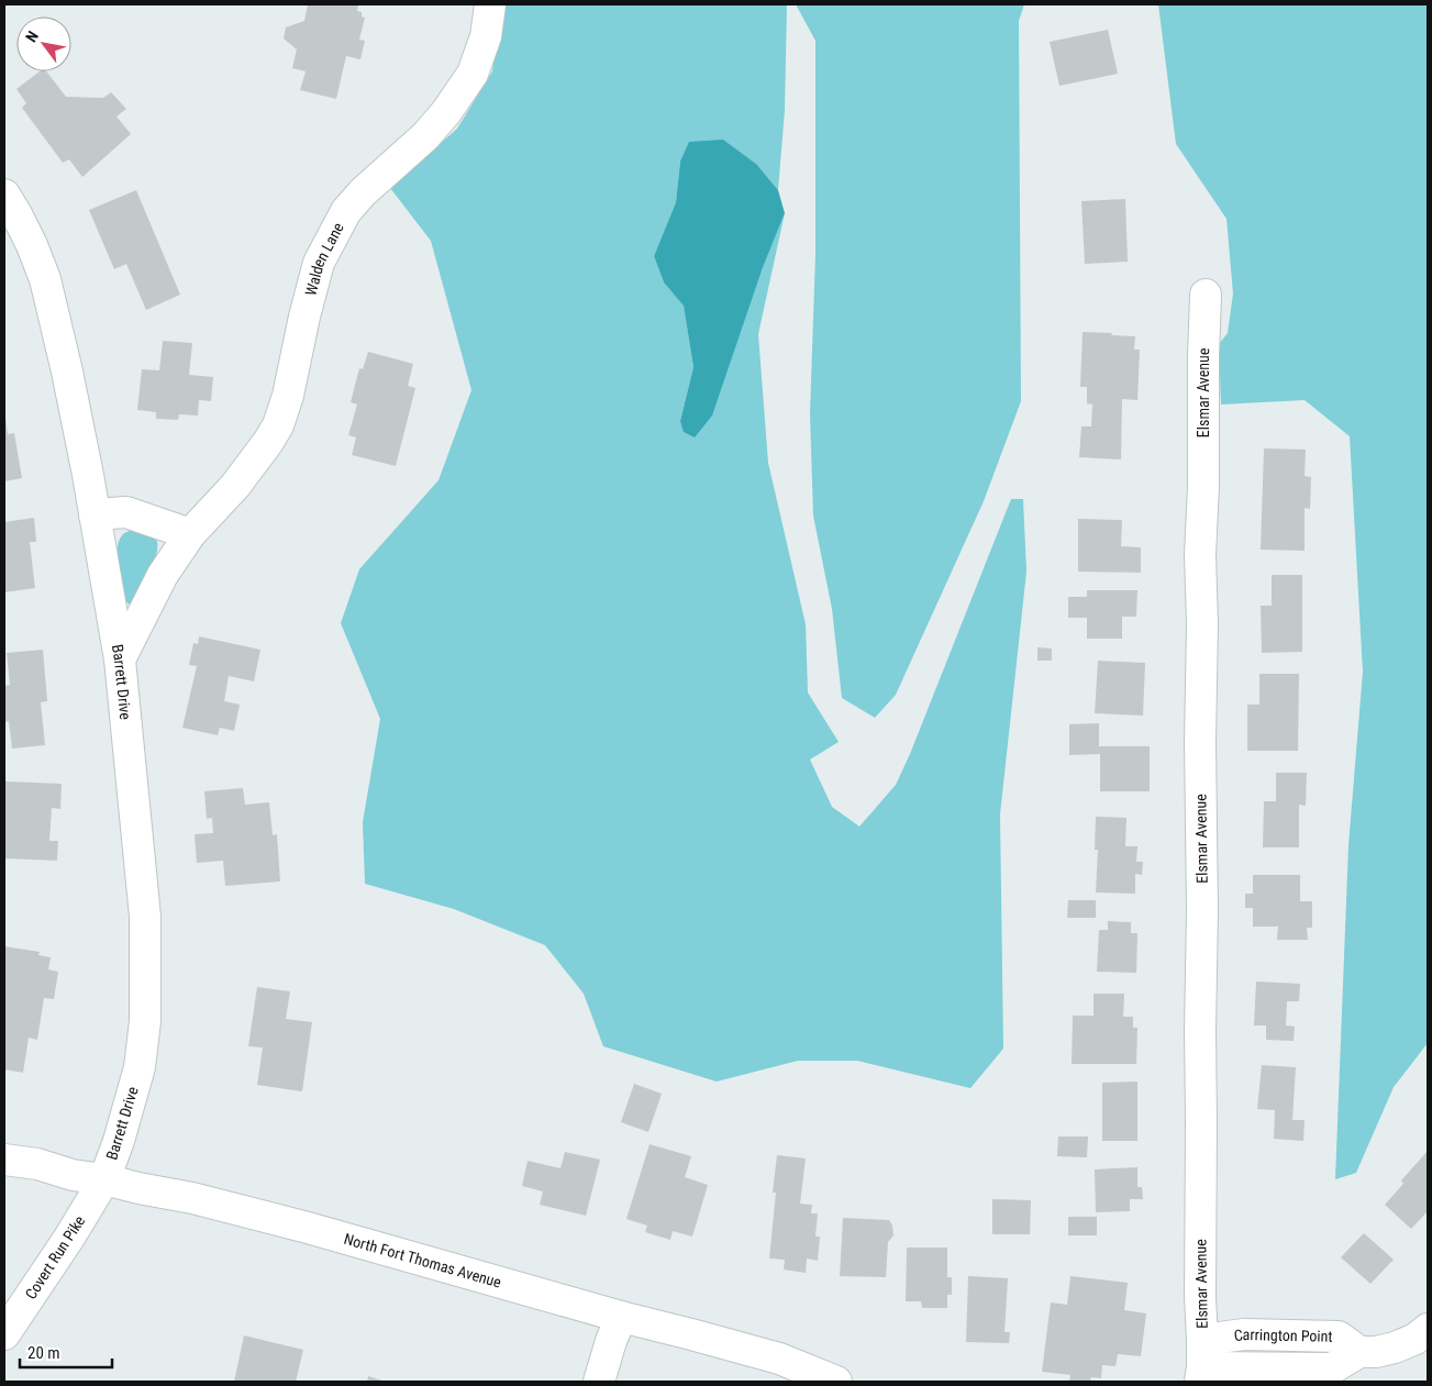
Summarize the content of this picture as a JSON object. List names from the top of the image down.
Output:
{
  "streets": {
    "street": [
      "Walden Lane",
      "Elsmar Avenue",
      "Barrett Drive",
      "Covert Run Pike",
      "North Fort Thomas Avenue",
      "Carrington Point"
    ]
  },
  "crossings": [
    ["Walden Lane", "Barrett Drive"],
    ["Elsmar Avenue", "Carrington Point"],
    ["Barrett Drive", "Covert Run Pike"],
    ["Barrett Drive", "North Fort Thomas Avenue"],
    ["Covert Run Pike", "North Fort Thomas Avenue"]
  ],
  "scale_bar": "20 m",
  "north": "top left"
}
